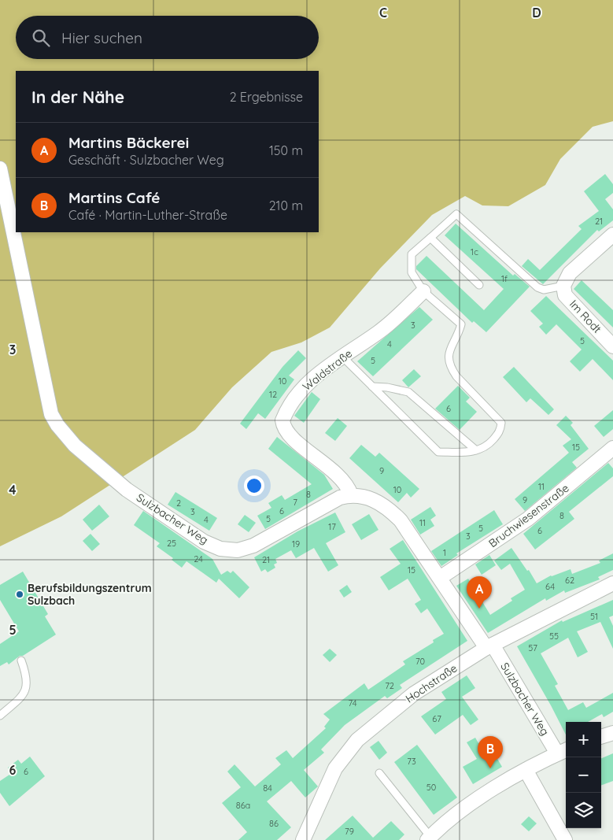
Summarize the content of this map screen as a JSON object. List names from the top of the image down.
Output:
{
  "streets": {
    "street": [
      "Im Rodt",
      "Waldstraße",
      "Bruchwiesenstraße",
      "Sulzbacher Weg",
      "Hochstraße"
    ]
  },
  "crossings": [
    ["Waldstraße", "Sulzbacher Weg"],
    ["Bruchwiesenstraße", "Sulzbacher Weg"],
    ["Sulzbacher Weg", "Hochstraße"]
  ],
  "places": ["Berufsbildungszentrum Sulzbach"],
  "house_numbers": [
    "21",
    "1c",
    "1f",
    "3",
    "5",
    "4",
    "5",
    "10",
    "12",
    "6",
    "15",
    "9",
    "11",
    "10",
    "8",
    "9",
    "7",
    "2",
    "6",
    "3",
    "8",
    "5",
    "4",
    "11",
    "17",
    "5",
    "6",
    "3",
    "25",
    "19",
    "1",
    "24",
    "21",
    "15",
    "62",
    "64",
    "51",
    "55",
    "57",
    "70",
    "72",
    "74",
    "67",
    "73",
    "6",
    "50",
    "84",
    "86a",
    "86",
    "79"
  ],
  "page": {
    "search": "Hier suchen",
    "heading": ["In der Nähe", "2 Ergebnisse"],
    "list": [
      {
        "mark": "A",
        "name": "Martins Bäckerei",
        "note": "Geschäft · Sulzbacher Weg",
        "value": "150 m"
      },
      {
        "mark": "B",
        "name": "Martins Café",
        "note": "Café · Martin-Luther-Straße",
        "value": "210 m"
      }
    ],
    "pins": ["A", "B"],
    "map_buttons": ["+", "−"]
  },
  "grid": {
    "columns": ["C", "D"],
    "rows": [
      "3",
      "4",
      "5",
      "6"
    ]
  }
}
